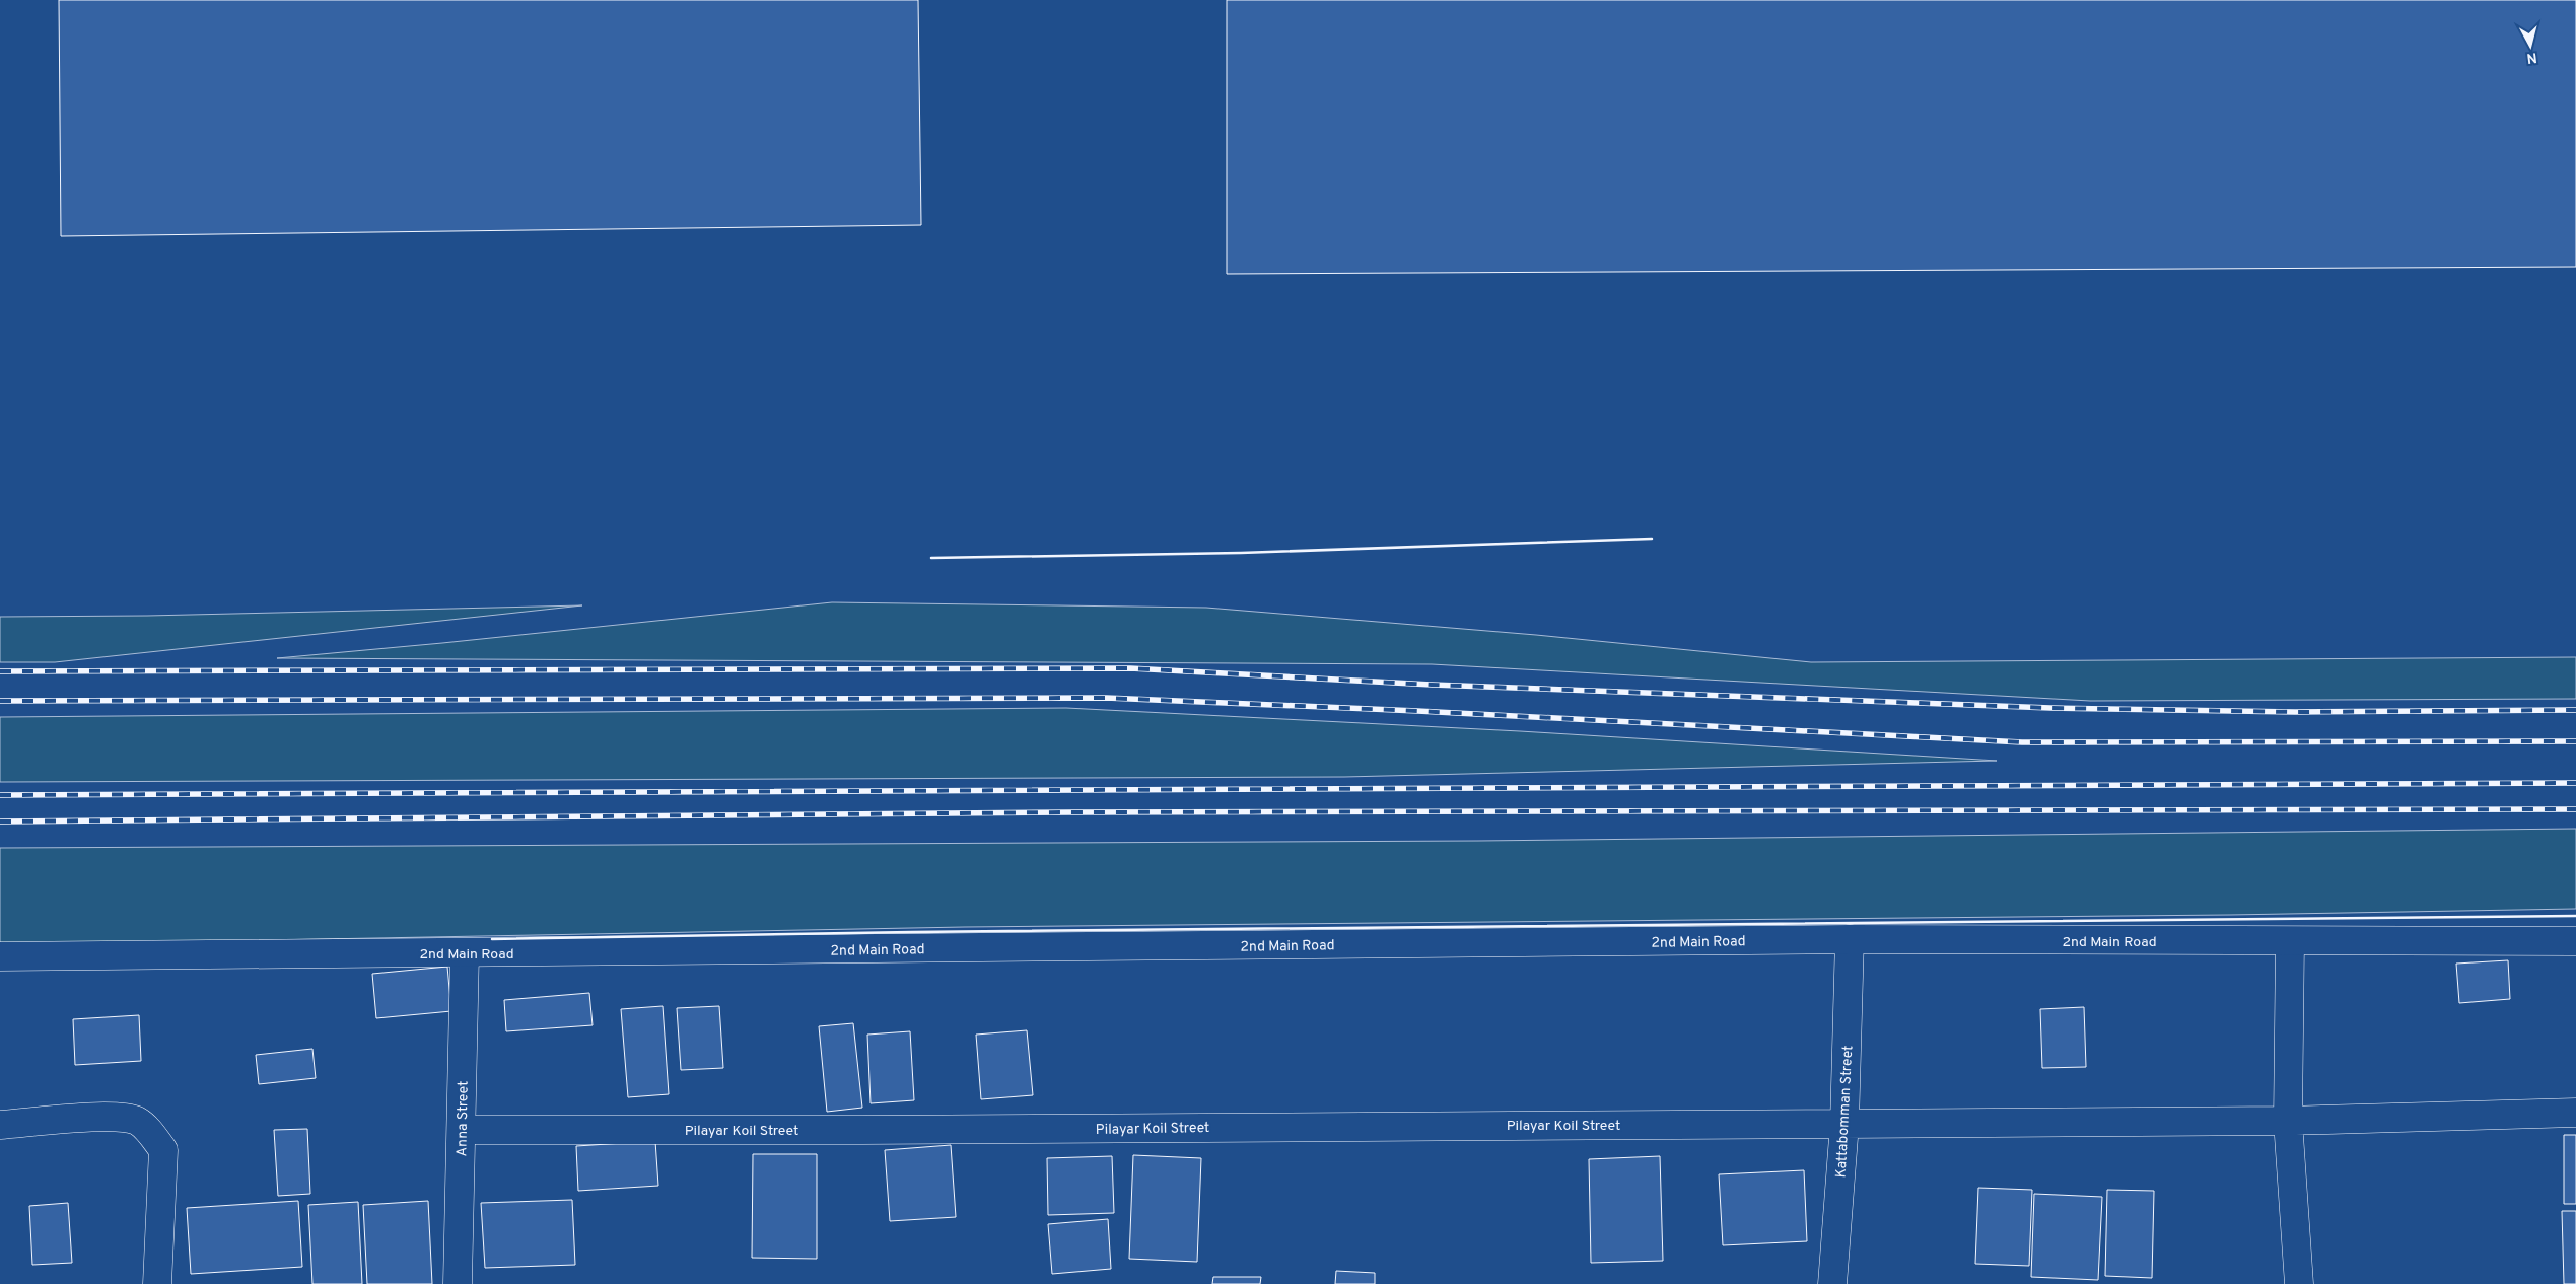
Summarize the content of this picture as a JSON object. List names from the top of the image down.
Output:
{
  "streets": {
    "street": [
      "2nd Main Road",
      "Kattabomman Street",
      "Anna Street",
      "Pilayar Koil Street"
    ]
  },
  "crossings": [
    ["2nd Main Road", "Kattabomman Street"],
    ["2nd Main Road", "Anna Street"],
    ["Kattabomman Street", "Pilayar Koil Street"],
    ["Anna Street", "Pilayar Koil Street"]
  ],
  "north": "bottom"
}
